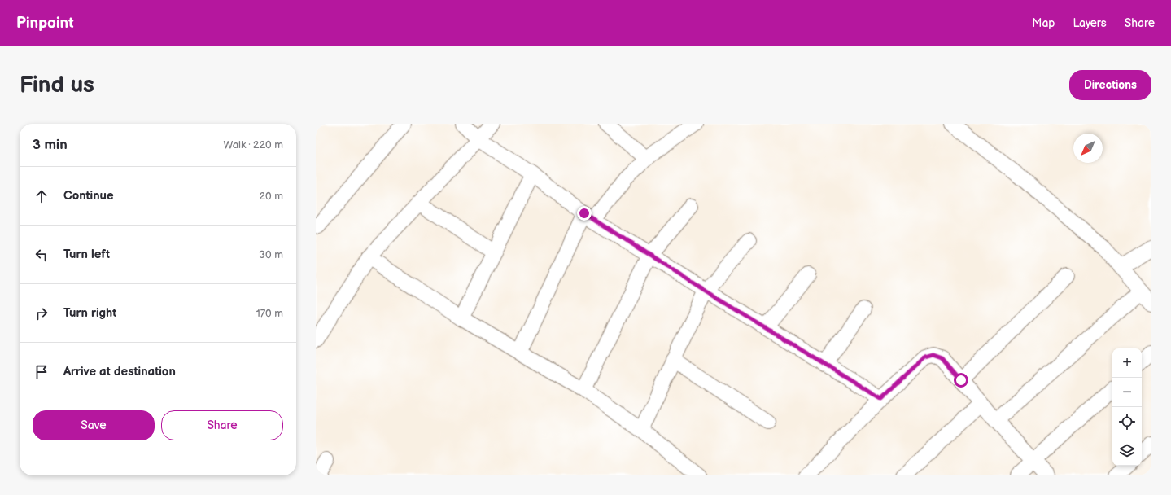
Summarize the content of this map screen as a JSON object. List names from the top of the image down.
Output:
{
  "north": "bottom left",
  "page": {
    "header": "Pinpoint",
    "nav": ["Map", "Layers", "Share"],
    "buttons": [
      "Directions",
      ["Save", "Share"]
    ],
    "title": "Find us",
    "heading": ["3 min", "Walk · 220 m"],
    "list": [
      ["Continue", "20 m"],
      ["Turn left", "30 m"],
      ["Turn right", "170 m"],
      "Arrive at destination"
    ],
    "map_buttons": ["+", "−"]
  }
}
